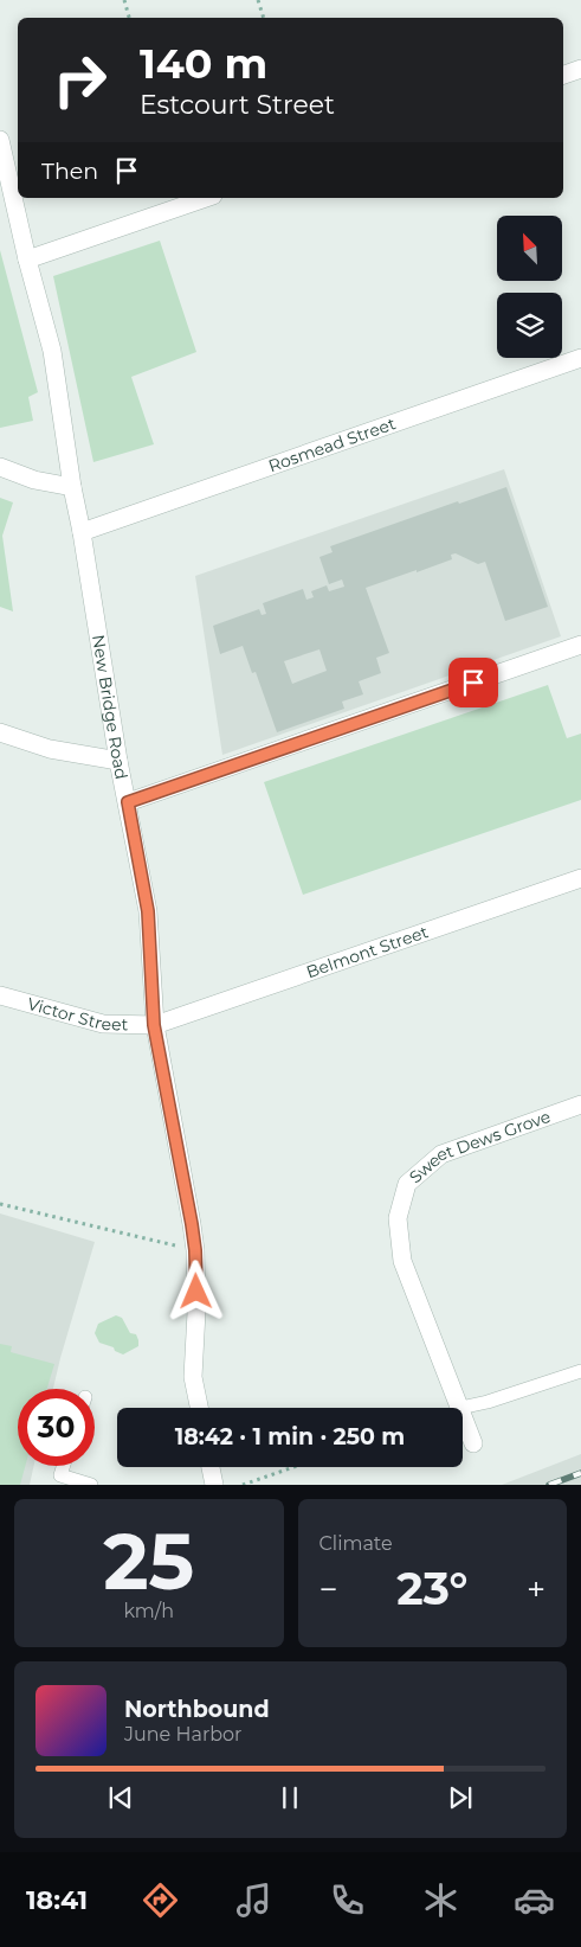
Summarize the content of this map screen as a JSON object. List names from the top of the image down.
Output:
{
  "streets": {
    "street": [
      "Rosmead Street",
      "New Bridge Road",
      "Belmont Street",
      "Victor Street",
      "Sweet Dews Grove"
    ]
  },
  "crossings": [
    ["Rosmead Street", "New Bridge Road"],
    ["New Bridge Road", "Belmont Street"],
    ["New Bridge Road", "Victor Street"],
    ["Belmont Street", "Victor Street"]
  ],
  "north": "top left",
  "page": {
    "turn": ["140 m", "Estcourt Street"],
    "then": "Then",
    "limit": "30",
    "trip": "18:42 · 1 min · 250 m",
    "tile": [
      ["25", "km/h"],
      "Climate"
    ],
    "heat": ["−", "23°", "+"],
    "song": ["Northbound", "June Harbor"],
    "tabs": "18:41"
  }
}
